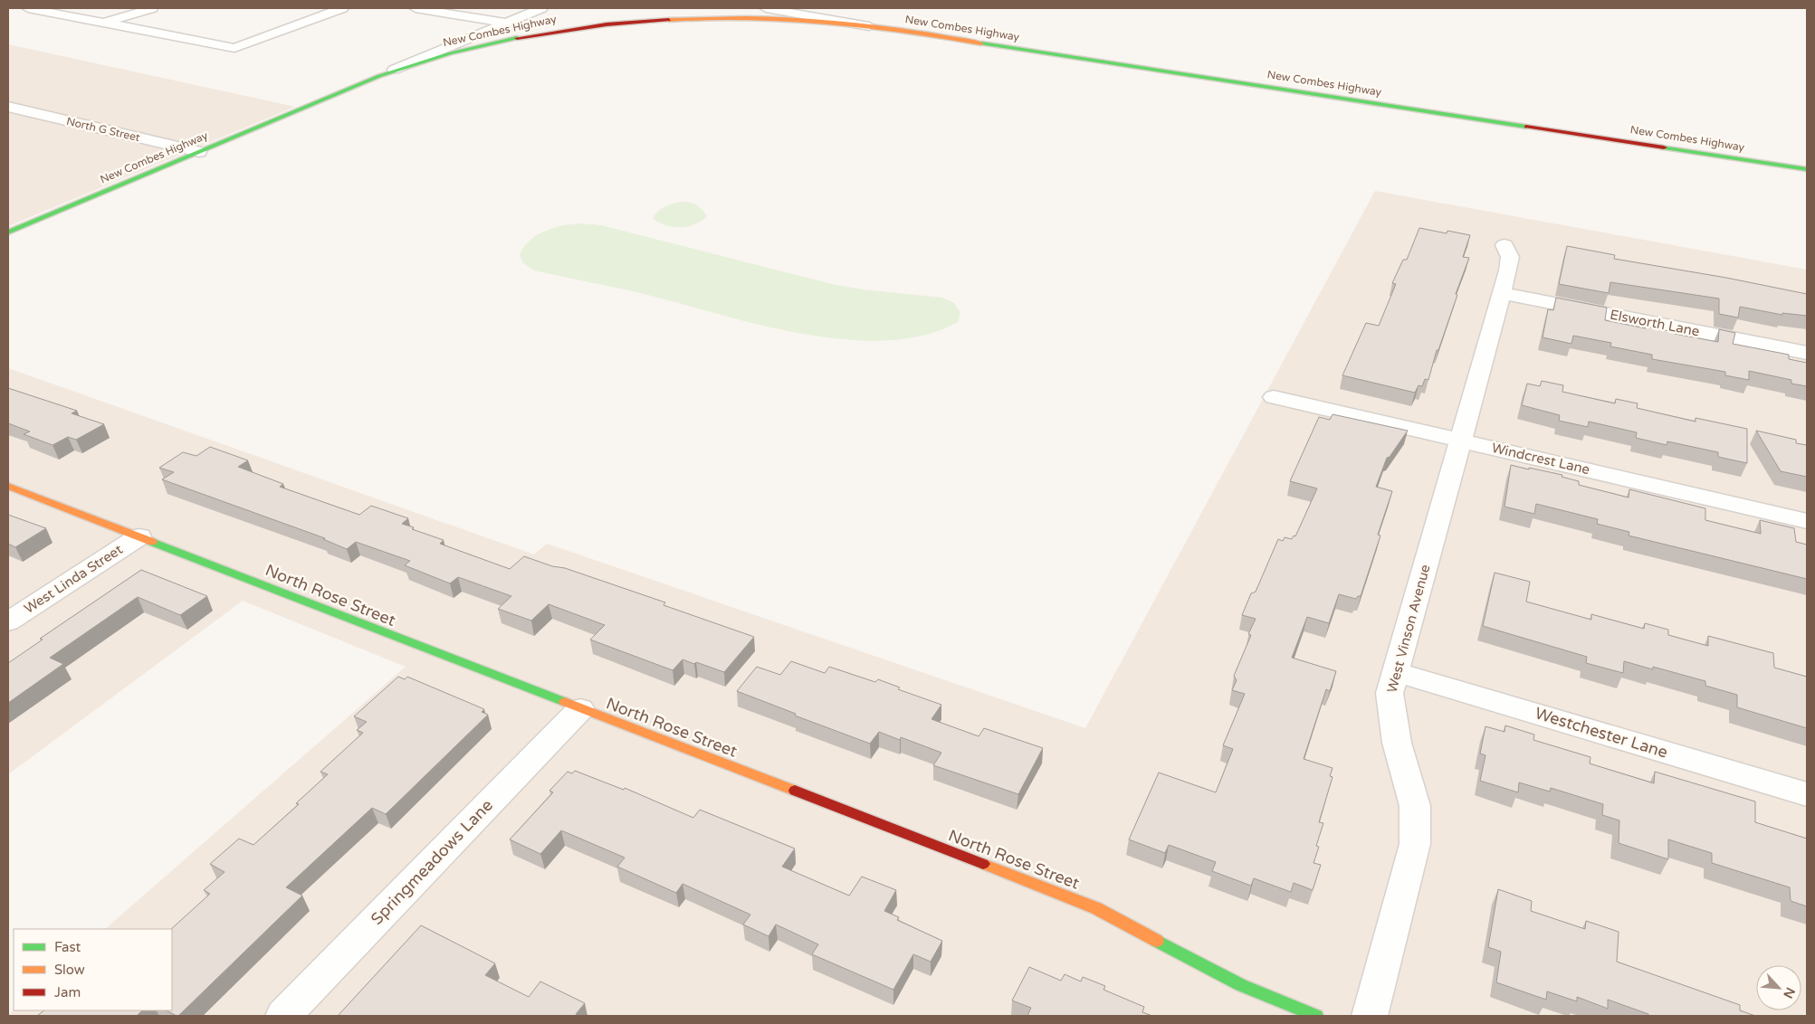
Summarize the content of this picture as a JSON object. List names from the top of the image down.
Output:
{
  "streets": {
    "street": [
      "New Combes Highway",
      "North G Street",
      "Elsworth Lane",
      "Windcrest Lane",
      "West Linda Street",
      "North Rose Street",
      "West Vinson Avenue",
      "Westchester Lane",
      "Springmeadows Lane"
    ]
  },
  "crossings": [
    ["New Combes Highway", "North G Street"],
    ["Elsworth Lane", "West Vinson Avenue"],
    ["Windcrest Lane", "West Vinson Avenue"],
    ["West Linda Street", "North Rose Street"],
    ["North Rose Street", "Springmeadows Lane"],
    ["West Vinson Avenue", "Westchester Lane"]
  ],
  "legend": ["Fast", "Slow", "Jam"],
  "north": "bottom right"
}
